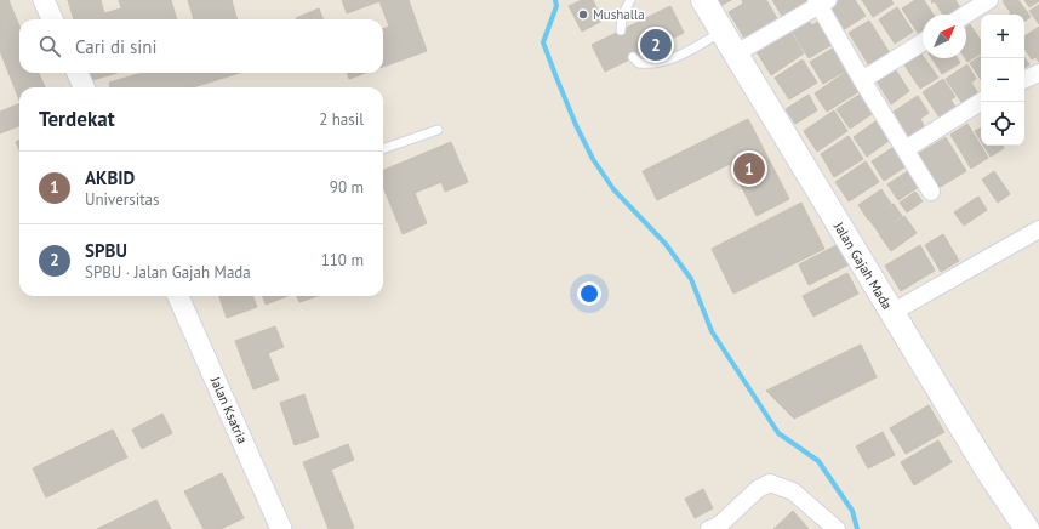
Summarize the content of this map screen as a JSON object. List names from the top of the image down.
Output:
{
  "streets": {
    "main road": ["Jalan Gajah Mada"],
    "street": ["Jalan Ksatria"]
  },
  "places": ["Mushalla"],
  "north": "top right",
  "page": {
    "map_buttons": ["+", "−"],
    "search": "Cari di sini",
    "pins": ["2", "1"],
    "heading": ["Terdekat", "2 hasil"],
    "list": [
      {
        "mark": "1",
        "name": "AKBID",
        "note": "Universitas",
        "value": "90 m"
      },
      {
        "mark": "2",
        "name": "SPBU",
        "note": "SPBU · Jalan Gajah Mada",
        "value": "110 m"
      }
    ]
  }
}
